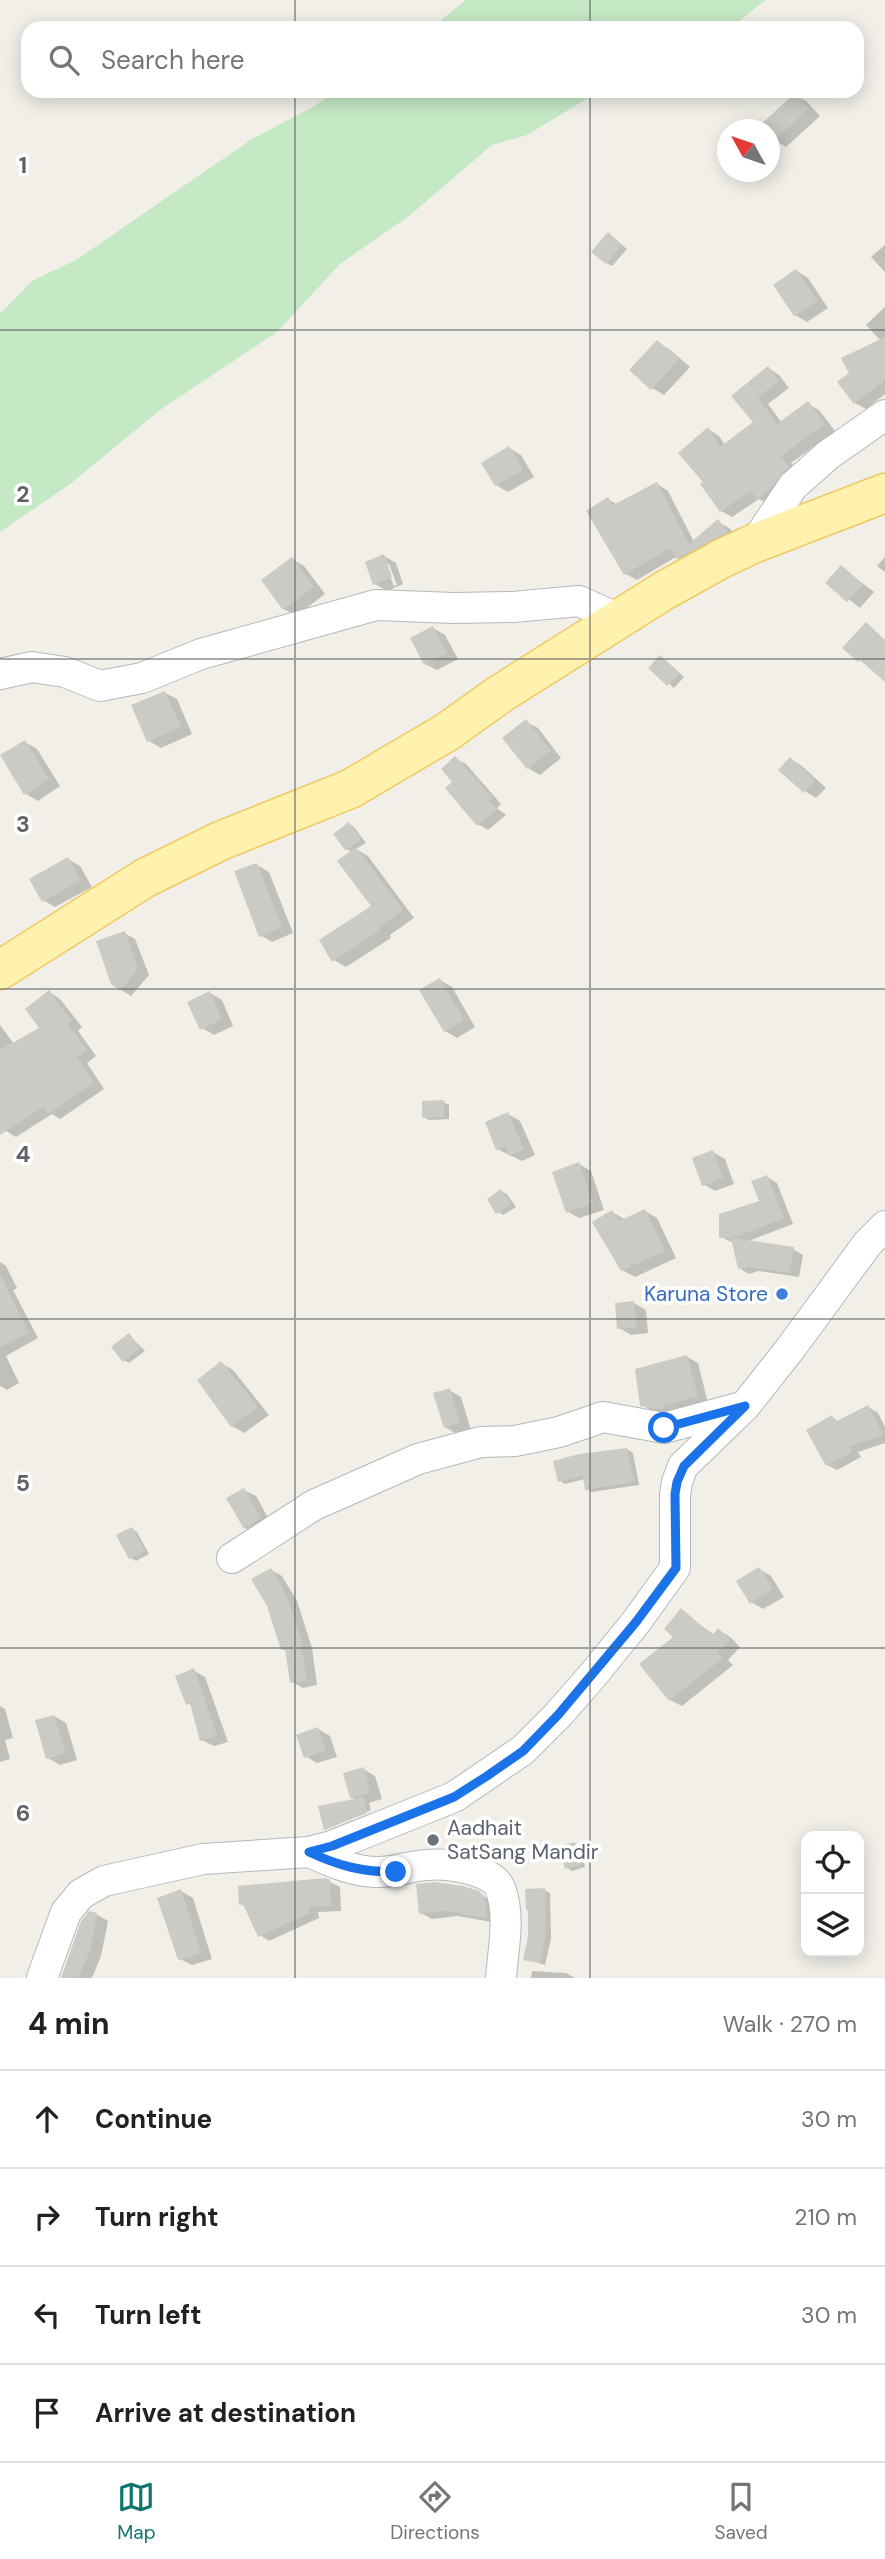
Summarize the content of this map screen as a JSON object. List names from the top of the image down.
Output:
{
  "places": ["Karuna Store", "Aadhait SatSang Mandir"],
  "north": "top left",
  "page": {
    "search": "Search here",
    "heading": ["4 min", "Walk · 270 m"],
    "list": [
      ["Continue", "30 m"],
      ["Turn right", "210 m"],
      ["Turn left", "30 m"],
      "Arrive at destination"
    ],
    "nav": ["Map", "Directions", "Saved"]
  },
  "grid": {
    "rows": [
      "1",
      "2",
      "3",
      "4",
      "5",
      "6"
    ]
  }
}
